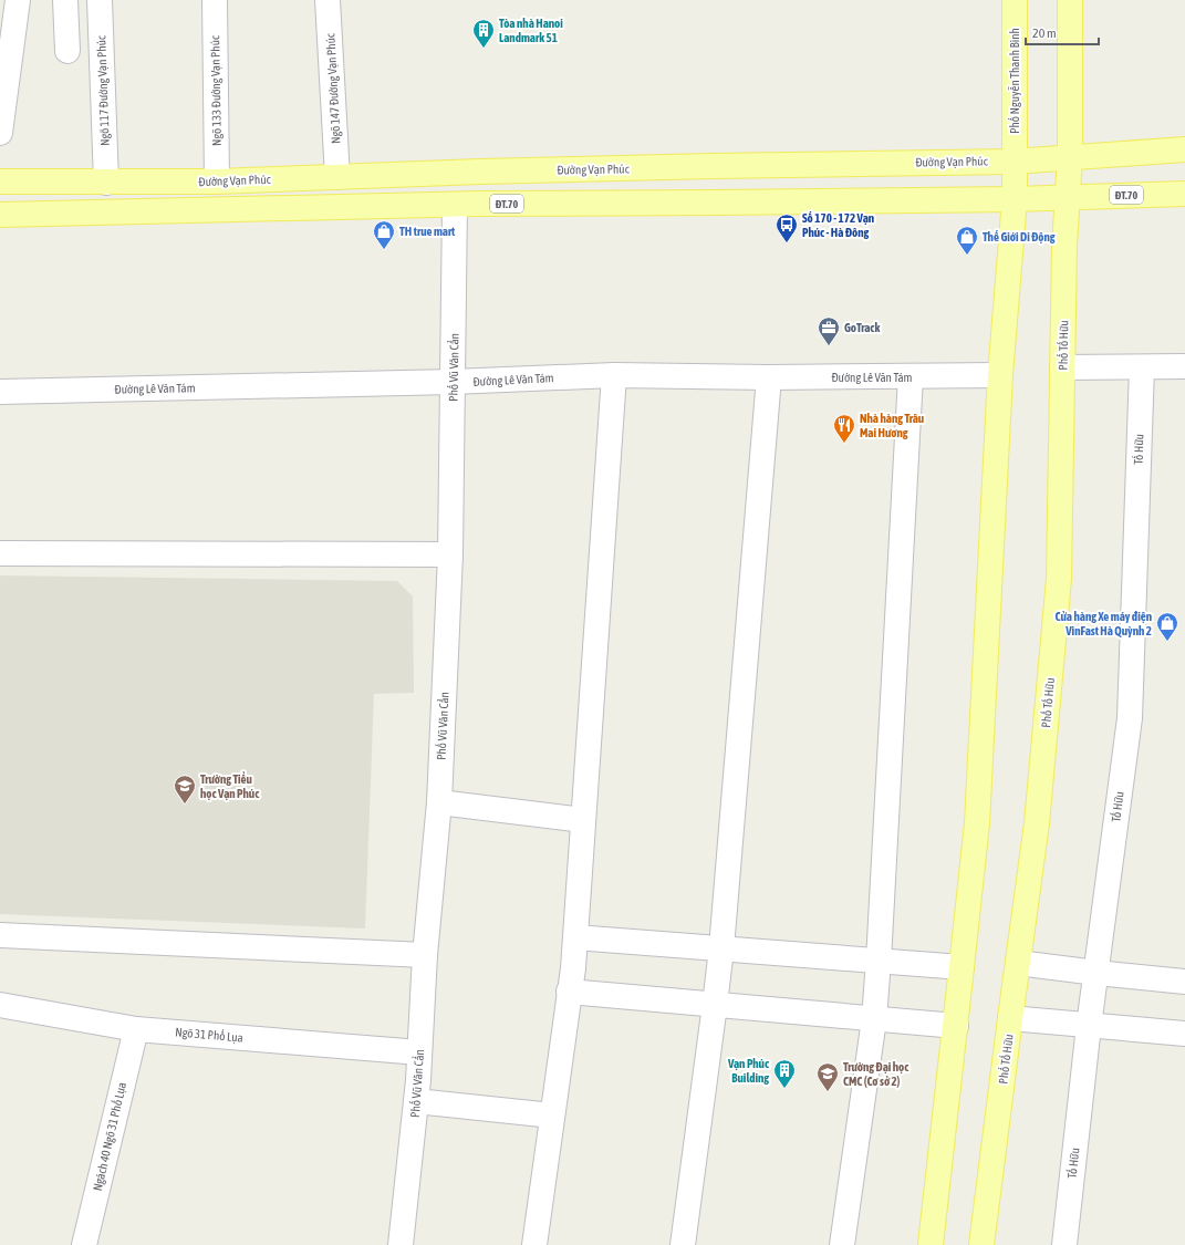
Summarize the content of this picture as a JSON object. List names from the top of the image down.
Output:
{
  "streets": {
    "main road": [
      "Phố Nguyễn Thanh Bình",
      "Đường Vạn Phúc",
      "ĐT.70",
      "Phố Tố Hữu"
    ],
    "street": [
      "Ngõ 147 Đường Vạn Phúc",
      "Ngõ 117 Đường Vạn Phúc",
      "Ngõ 133 Đường Vạn Phúc",
      "Phố Vũ Văn Cẩn",
      "Đường Lê Văn Tám",
      "Tố Hữu",
      "Ngõ 31 Phố Lụa",
      "Ngách 40 Ngõ 31 Phố Lụa"
    ]
  },
  "crossings": [
    ["Phố Nguyễn Thanh Bình", "Đường Vạn Phúc"],
    ["Ngõ 147 Đường Vạn Phúc", "Đường Vạn Phúc"],
    ["Ngõ 117 Đường Vạn Phúc", "Đường Vạn Phúc"],
    ["Ngõ 133 Đường Vạn Phúc", "Đường Vạn Phúc"],
    ["Đường Vạn Phúc", "Phố Tố Hữu"],
    ["ĐT.70", "Phố Tố Hữu"],
    ["ĐT.70", "Phố Vũ Văn Cẩn"],
    ["Phố Vũ Văn Cẩn", "Đường Lê Văn Tám"],
    ["Phố Vũ Văn Cẩn", "Ngõ 31 Phố Lụa"],
    ["Ngõ 31 Phố Lụa", "Ngách 40 Ngõ 31 Phố Lụa"]
  ],
  "places": {
    "building": ["Tòa nhà Hanoi Landmark 51", "Vạn Phúc Building"],
    "bus stop": ["Số 170 - 172 Vạn Phúc - Hà Đông"],
    "shop": ["TH true mart", "Thế Giới Di Động", "Cửa hàng Xe máy điện VinFast Hà Quỳnh 2"],
    "office": ["GoTrack"],
    "restaurant": ["Nhà hàng Trâu Mai Hương"],
    "school or university": ["Trường Tiểu học Vạn Phúc", "Trường Đại học CMC (Cơ sở 2)"]
  },
  "scale_bar": "20 m"
}
